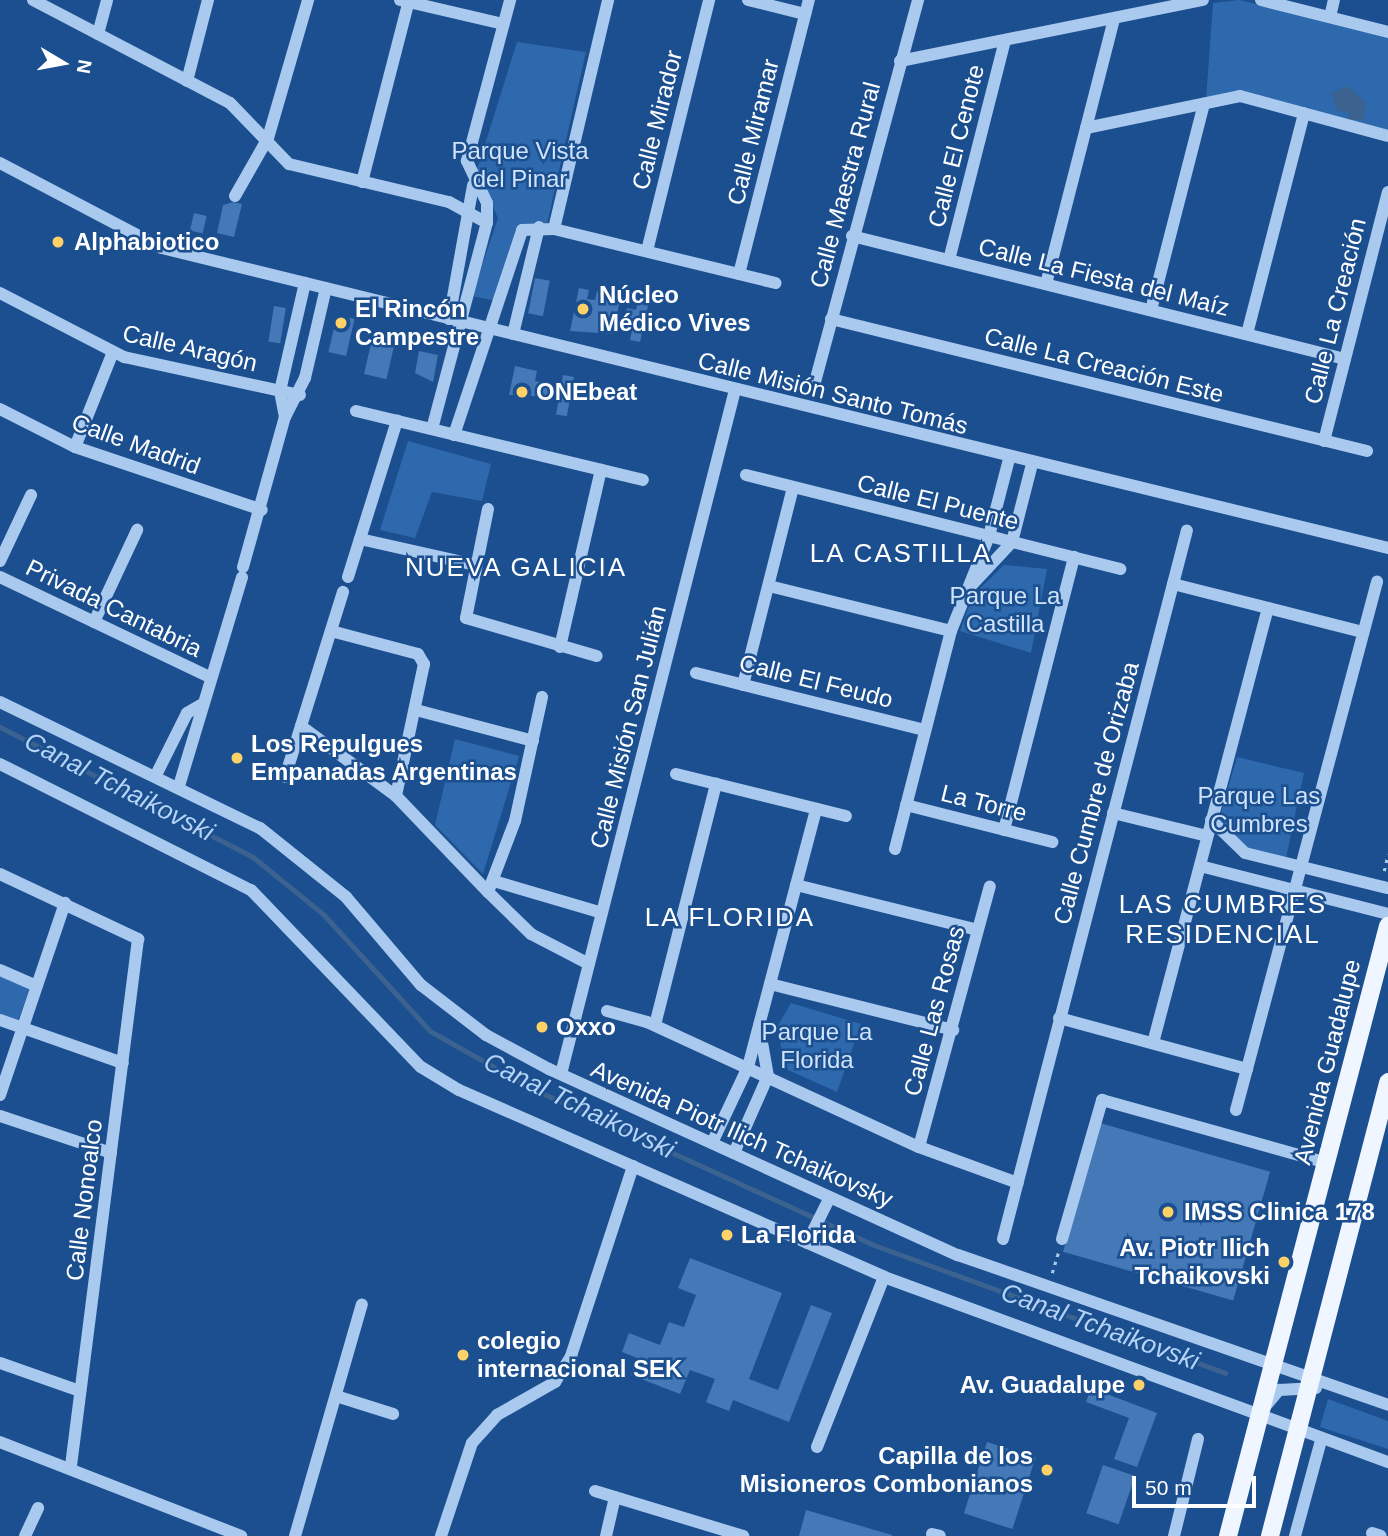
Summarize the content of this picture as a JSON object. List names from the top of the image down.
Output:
{
  "streets": {
    "main road": ["Avenida Guadalupe"],
    "street": [
      "Calle Mirador",
      "Calle Miramar",
      "Calle El Cenote",
      "Calle Maestra Rural",
      "Calle La Fiesta del Maíz",
      "Calle La Creación",
      "Calle Aragón",
      "Calle La Creación Este",
      "Calle Misión Santo Tomás",
      "Calle Madrid",
      "Calle El Puente",
      "Privada Cantabria",
      "Calle El Feudo",
      "Calle Misión San Julián",
      "Calle Cumbre de Orizaba",
      "La Torre",
      "Calle Las Rosas",
      "Avenida Piotr Ilich Tchaikovsky",
      "Calle Nonoalco"
    ]
  },
  "crossings": [
    ["Calle El Cenote", "Calle La Fiesta del Maíz"],
    ["Calle Maestra Rural", "Calle La Fiesta del Maíz"],
    ["Calle Maestra Rural", "Calle La Creación Este"],
    ["Calle La Fiesta del Maíz", "Calle La Creación"],
    ["Calle La Creación", "Calle La Creación Este"],
    ["Calle Misión Santo Tomás", "Calle Misión San Julián"],
    ["Calle Misión San Julián", "Avenida Piotr Ilich Tchaikovsky"],
    ["Avenida Guadalupe", "Avenida Piotr Ilich Tchaikovsky"]
  ],
  "districts": [
    "LA CASTILLA",
    "NUEVA GALICIA",
    "LAS CUMBRES RESIDENCIAL",
    "LA FLORIDA"
  ],
  "water": ["Canal Tchaikovski"],
  "parks": [
    "Parque Vista del Pinar",
    "Parque La Castilla",
    "Parque Las Cumbres",
    "Parque La Florida"
  ],
  "places": [
    "Alphabiotico",
    "Núcleo Médico Vives",
    "El Rincón Campestre",
    "ONEbeat",
    "Los Repulgues Empanadas Argentinas",
    "Oxxo",
    "IMSS Clinica 178",
    "La Florida",
    "Av. Piotr Ilich Tchaikovski",
    "colegio internacional SEK",
    "Av. Guadalupe",
    "Capilla de los Misioneros Combonianos"
  ],
  "scale_bar": "50 m",
  "north": "right"
}
